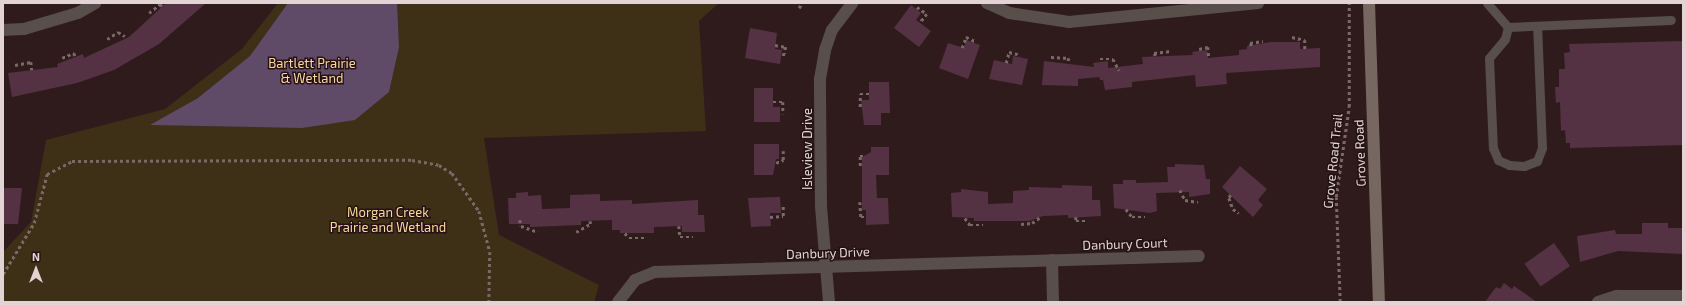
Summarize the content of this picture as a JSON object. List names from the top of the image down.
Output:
{
  "streets": {
    "street": [
      "Isleview Drive",
      "Grove Road",
      "Danbury Court",
      "Danbury Drive"
    ],
    "path": ["Grove Road Trail"]
  },
  "crossings": [
    ["Isleview Drive", "Danbury Drive"],
    ["Danbury Court", "Danbury Drive"]
  ],
  "parks": ["Bartlett Prairie & Wetland", "Morgan Creek Prairie and Wetland"],
  "north": "top"
}
